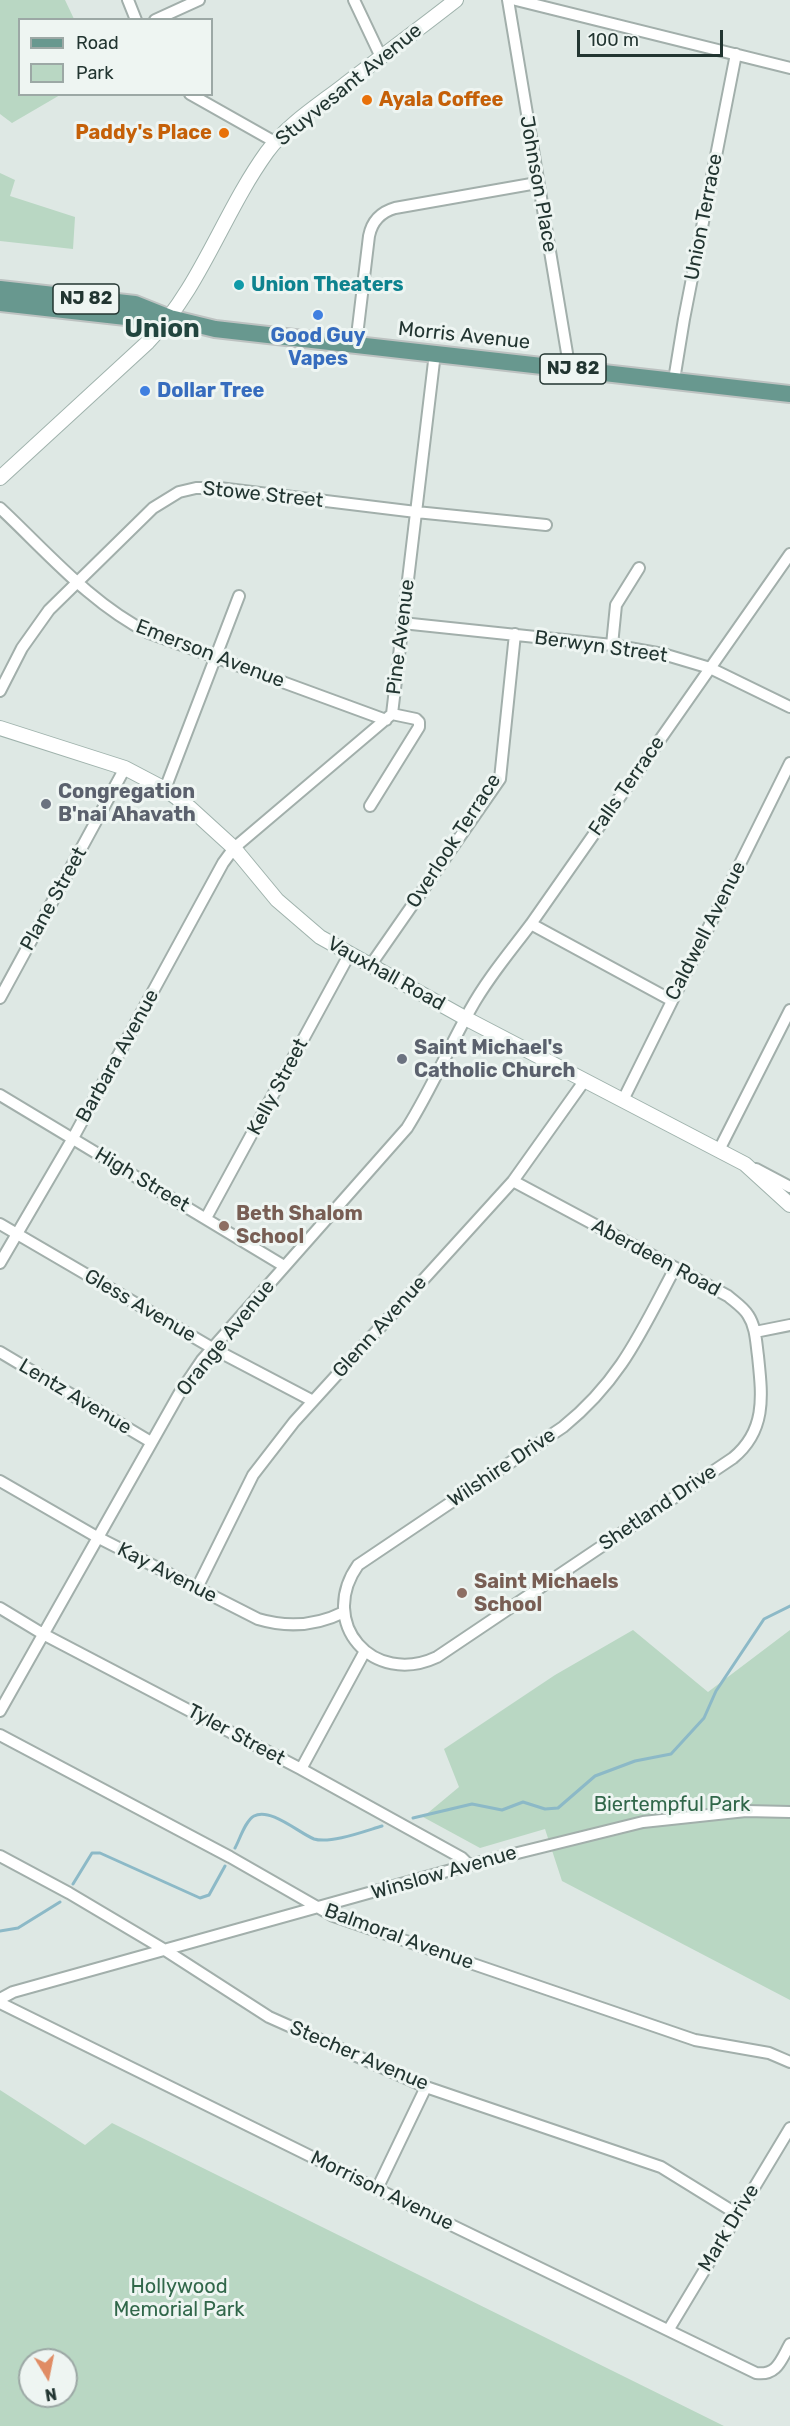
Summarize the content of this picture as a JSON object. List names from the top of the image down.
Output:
{
  "streets": {
    "main road": ["NJ 82", "Morris Avenue"],
    "street": [
      "Stuyvesant Avenue",
      "Johnson Place",
      "Union Terrace",
      "Stowe Street",
      "Pine Avenue",
      "Berwyn Street",
      "Emerson Avenue",
      "Falls Terrace",
      "Overlook Terrace",
      "Plane Street",
      "Caldwell Avenue",
      "Vauxhall Road",
      "Barbara Avenue",
      "Kelly Street",
      "High Street",
      "Aberdeen Road",
      "Gless Avenue",
      "Glenn Avenue",
      "Orange Avenue",
      "Lentz Avenue",
      "Wilshire Drive",
      "Shetland Drive",
      "Kay Avenue",
      "Tyler Street",
      "Winslow Avenue",
      "Balmoral Avenue",
      "Stecher Avenue",
      "Morrison Avenue",
      "Mark Drive"
    ]
  },
  "crossings": [
    ["Stuyvesant Avenue", "Morris Avenue"],
    ["Johnson Place", "Morris Avenue"],
    ["Union Terrace", "Morris Avenue"],
    ["Morris Avenue", "Pine Avenue"],
    ["Stowe Street", "Pine Avenue"],
    ["Stowe Street", "Emerson Avenue"],
    ["Pine Avenue", "Berwyn Street"],
    ["Pine Avenue", "Emerson Avenue"],
    ["Pine Avenue", "Vauxhall Road"],
    ["Pine Avenue", "Barbara Avenue"],
    ["Berwyn Street", "Falls Terrace"],
    ["Berwyn Street", "Overlook Terrace"],
    ["Falls Terrace", "Vauxhall Road"],
    ["Falls Terrace", "Orange Avenue"],
    ["Overlook Terrace", "Vauxhall Road"],
    ["Plane Street", "Vauxhall Road"],
    ["Caldwell Avenue", "Vauxhall Road"],
    ["Vauxhall Road", "Barbara Avenue"],
    ["Vauxhall Road", "Kelly Street"],
    ["Vauxhall Road", "Glenn Avenue"],
    ["Vauxhall Road", "Orange Avenue"],
    ["Barbara Avenue", "High Street"],
    ["Barbara Avenue", "Gless Avenue"],
    ["Kelly Street", "High Street"],
    ["High Street", "Orange Avenue"],
    ["Aberdeen Road", "Glenn Avenue"],
    ["Aberdeen Road", "Wilshire Drive"],
    ["Aberdeen Road", "Shetland Drive"],
    ["Gless Avenue", "Glenn Avenue"],
    ["Gless Avenue", "Orange Avenue"],
    ["Glenn Avenue", "Kay Avenue"],
    ["Orange Avenue", "Lentz Avenue"],
    ["Orange Avenue", "Kay Avenue"],
    ["Orange Avenue", "Tyler Street"],
    ["Wilshire Drive", "Kay Avenue"],
    ["Tyler Street", "Winslow Avenue"],
    ["Winslow Avenue", "Balmoral Avenue"],
    ["Winslow Avenue", "Stecher Avenue"],
    ["Winslow Avenue", "Morrison Avenue"],
    ["Stecher Avenue", "Mark Drive"],
    ["Morrison Avenue", "Mark Drive"]
  ],
  "districts": ["Union"],
  "parks": ["Biertempful Park", "Hollywood Memorial Park"],
  "places": [
    "Ayala Coffee",
    "Paddy's Place",
    "Union Theaters",
    "Good Guy Vapes",
    "Dollar Tree",
    "Congregation B'nai Ahavath",
    "Saint Michael's Catholic Church",
    "Beth Shalom School",
    "Saint Michaels School"
  ],
  "legend": ["Road", "Park"],
  "scale_bar": "100 m",
  "north": "bottom"
}
